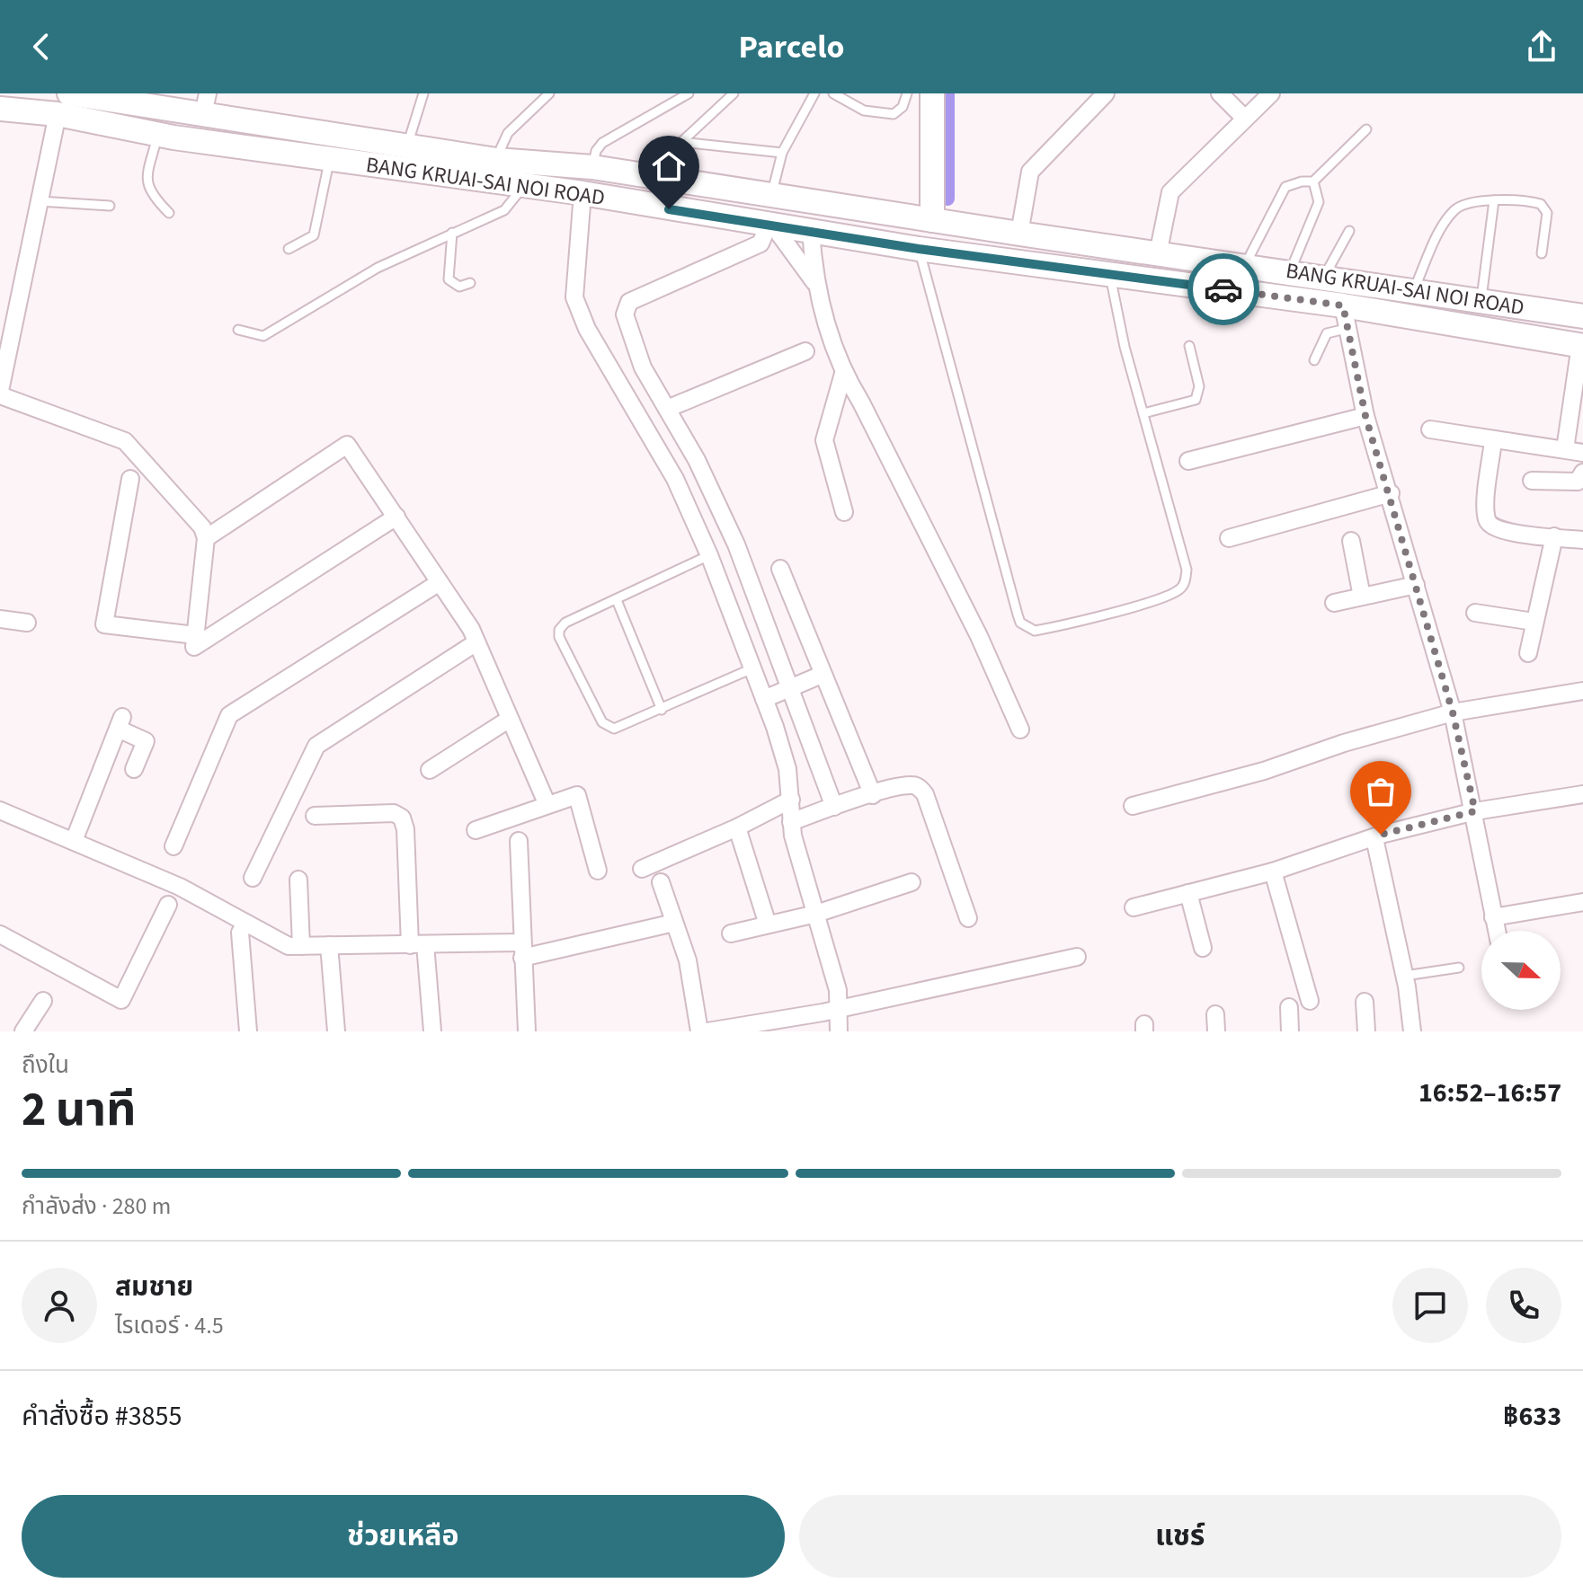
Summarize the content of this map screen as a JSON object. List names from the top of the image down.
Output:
{
  "streets": {
    "main road": ["BANG KRUAI-SAI NOI ROAD"]
  },
  "north": "right",
  "page": {
    "header": "Parcelo",
    "heading": ["2 นาที", "ถึงใน", "16:52–16:57"],
    "panel": [
      "สมชาย",
      "ไรเดอร์ · 4.5",
      "คำสั่งซื้อ #3855",
      "฿633"
    ],
    "bar": "กำลังส่ง · 280 m",
    "buttons": ["ช่วยเหลือ", "แชร์"]
  }
}
